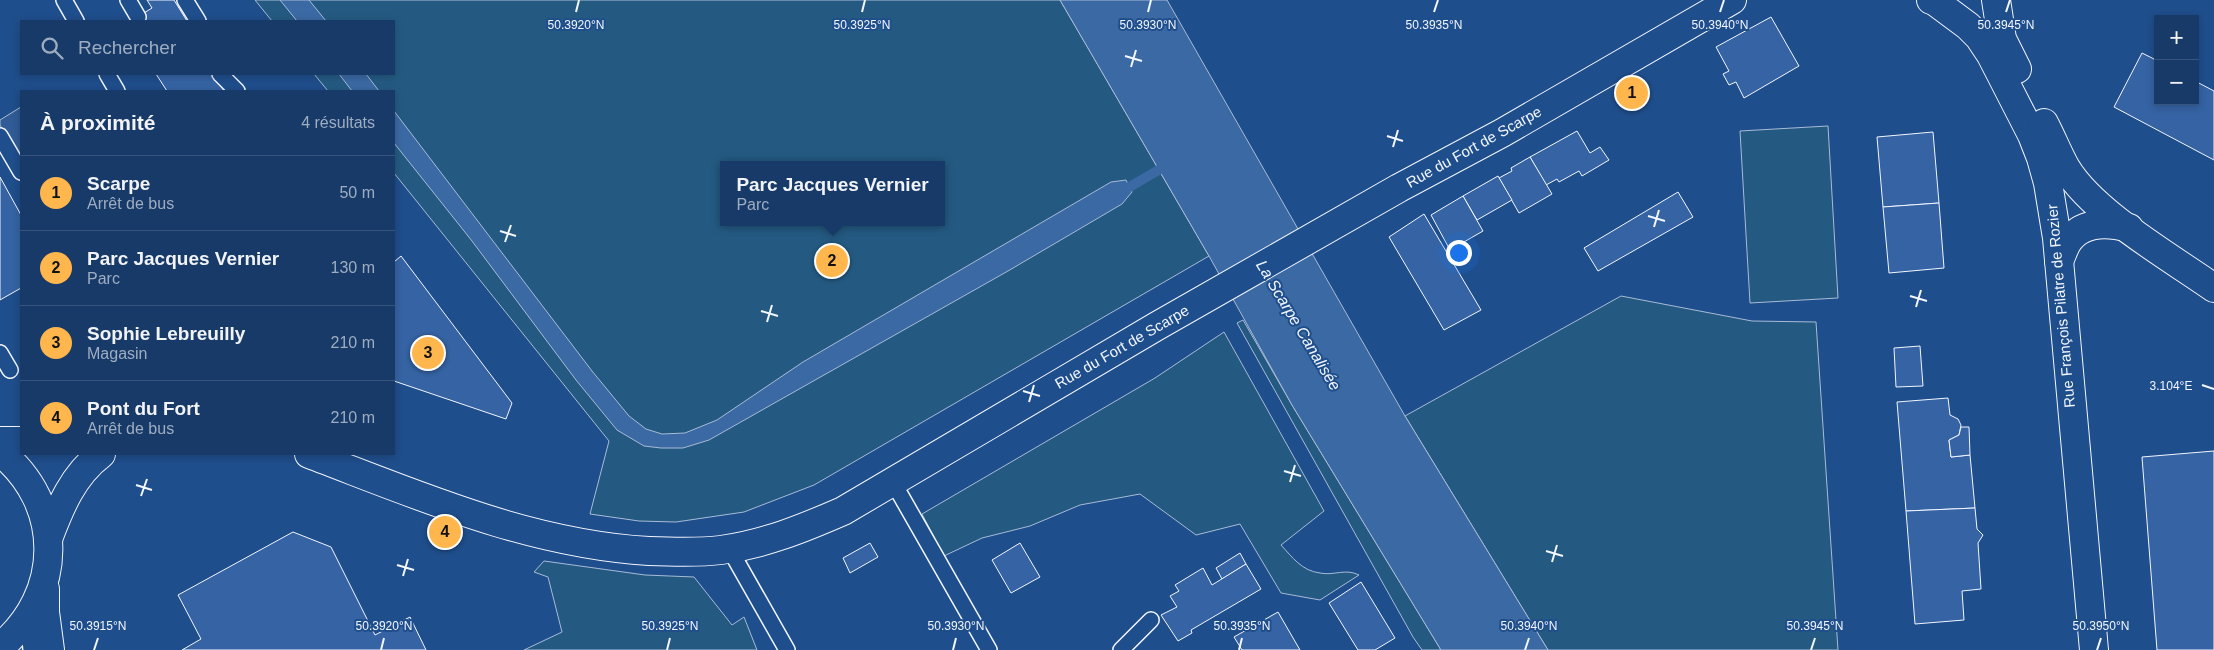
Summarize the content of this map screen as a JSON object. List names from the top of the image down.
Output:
{
  "streets": {
    "main road": ["Rue du Fort de Scarpe", "Rue François Pilatre de Rozier"]
  },
  "water": ["La Scarpe Canalisée"],
  "page": {
    "map_buttons": ["+", "−"],
    "search": "Rechercher",
    "pins": [
      "1",
      "2",
      "3",
      "4"
    ],
    "heading": ["À proximité", "4 résultats"],
    "list": [
      {
        "mark": "1",
        "name": "Scarpe",
        "note": "Arrêt de bus",
        "value": "50 m"
      },
      {
        "mark": "2",
        "name": "Parc Jacques Vernier",
        "note": "Parc",
        "value": "130 m"
      },
      {
        "mark": "3",
        "name": "Sophie Lebreuilly",
        "note": "Magasin",
        "value": "210 m"
      },
      {
        "mark": "4",
        "name": "Pont du Fort",
        "note": "Arrêt de bus",
        "value": "210 m"
      }
    ],
    "popup": ["Parc Jacques Vernier", "Parc"]
  },
  "coordinates": [
    "50.3920°N",
    "50.3925°N",
    "50.3930°N",
    "50.3935°N",
    "50.3940°N",
    "50.3945°N",
    "3.104°E",
    "50.3915°N",
    "50.3950°N"
  ]
}
